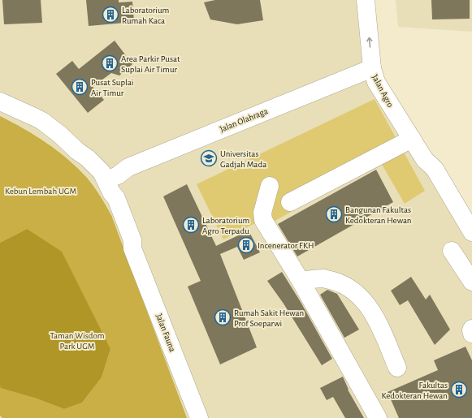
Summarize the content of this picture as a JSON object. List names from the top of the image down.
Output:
{
  "streets": {
    "street": ["Jalan Agro", "Jalan Olahraga", "Jalan Fauna"]
  },
  "crossings": [
    ["Jalan Agro", "Jalan Olahraga"],
    ["Jalan Olahraga", "Jalan Fauna"]
  ],
  "parks": ["Kebun Lembah UGM", "Taman Wisdom Park UGM"],
  "places": {
    "building": [
      "Laboratorium Rumah Kaca",
      "Area Parkir Pusat Suplai Air Timur",
      "Pusat Suplai Air Timur",
      "Bangunan Fakultas Kedokteran Hewan",
      "Laboratorium Agro Terpadu",
      "Incenerator FKH",
      "Rumah Sakit Hewan Prof Soeparwi",
      "Fakultas Kedokteran Hewan"
    ],
    "school or university": ["Universitas Gadjah Mada"]
  }
}
